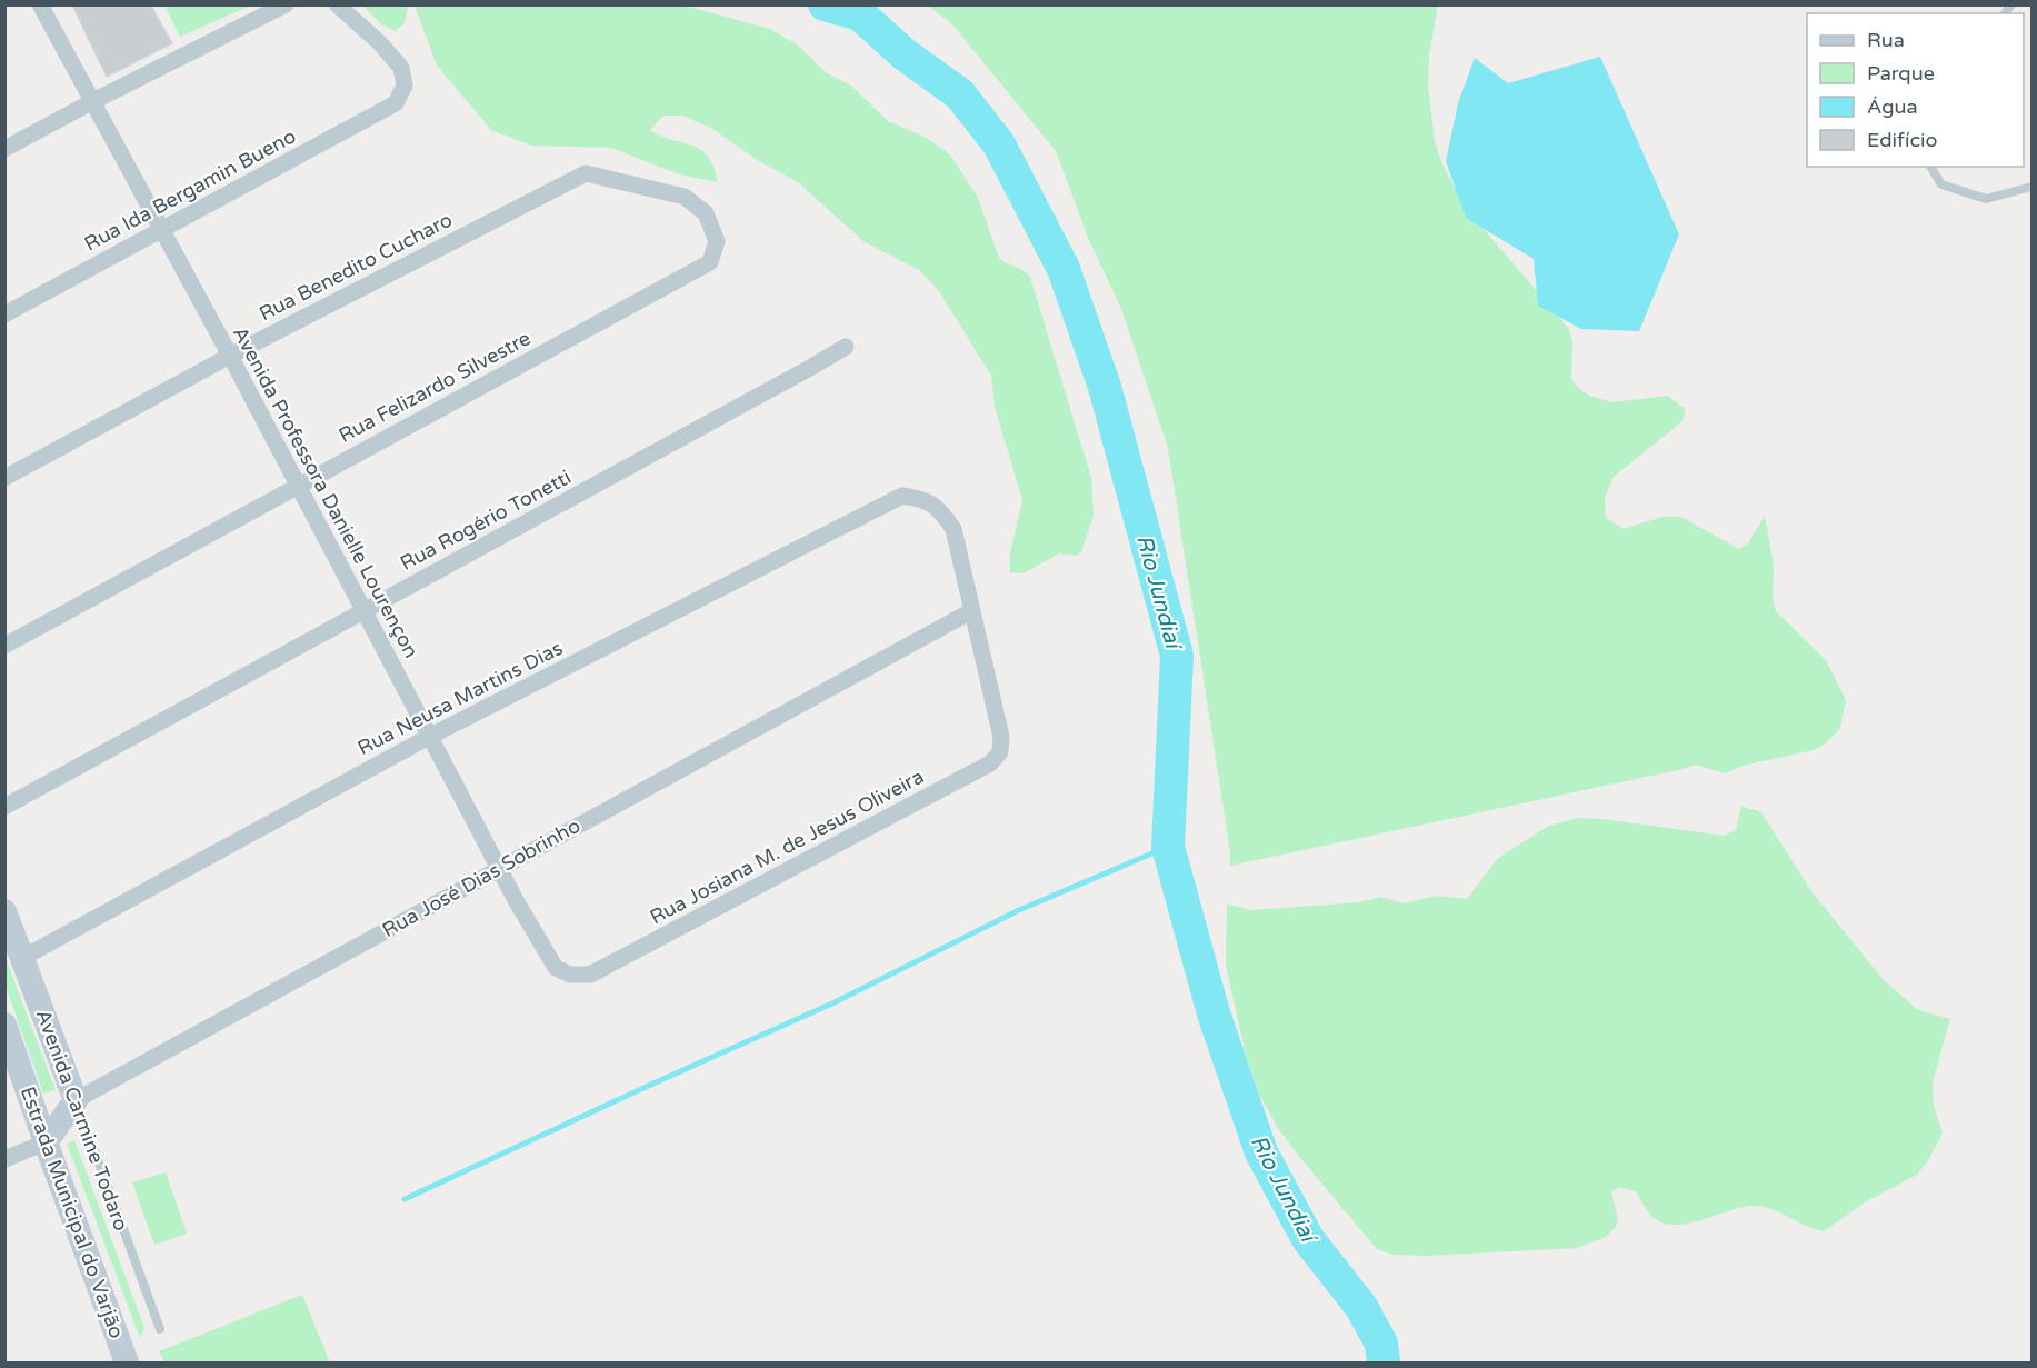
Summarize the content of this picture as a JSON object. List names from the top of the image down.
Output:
{
  "streets": {
    "main road": ["Rua José Dias Sobrinho", "Avenida Carmine Todaro", "Estrada Municipal do Varjão"],
    "street": [
      "Rua Ida Bergamin Bueno",
      "Rua Benedito Cucharo",
      "Rua Felizardo Silvestre",
      "Avenida Professora Danielle Lourençon",
      "Rua Rogério Tonetti",
      "Rua Neusa Martins Dias",
      "Rua Josiana M. de Jesus Oliveira"
    ]
  },
  "crossings": [
    ["Rua Ida Bergamin Bueno", "Avenida Professora Danielle Lourençon"],
    ["Rua Benedito Cucharo", "Rua Felizardo Silvestre"],
    ["Rua Benedito Cucharo", "Avenida Professora Danielle Lourençon"],
    ["Rua Felizardo Silvestre", "Avenida Professora Danielle Lourençon"],
    ["Avenida Professora Danielle Lourençon", "Rua Rogério Tonetti"],
    ["Avenida Professora Danielle Lourençon", "Rua Neusa Martins Dias"],
    ["Avenida Professora Danielle Lourençon", "Rua Josiana M. de Jesus Oliveira"],
    ["Avenida Professora Danielle Lourençon", "Rua José Dias Sobrinho"],
    ["Rua Neusa Martins Dias", "Rua Josiana M. de Jesus Oliveira"],
    ["Rua Neusa Martins Dias", "Rua José Dias Sobrinho"],
    ["Rua Neusa Martins Dias", "Avenida Carmine Todaro"],
    ["Rua Josiana M. de Jesus Oliveira", "Rua José Dias Sobrinho"],
    ["Rua José Dias Sobrinho", "Avenida Carmine Todaro"],
    ["Rua José Dias Sobrinho", "Estrada Municipal do Varjão"]
  ],
  "water": ["Rio Jundiaí"],
  "legend": [
    "Rua",
    "Parque",
    "Água",
    "Edifício"
  ]
}
